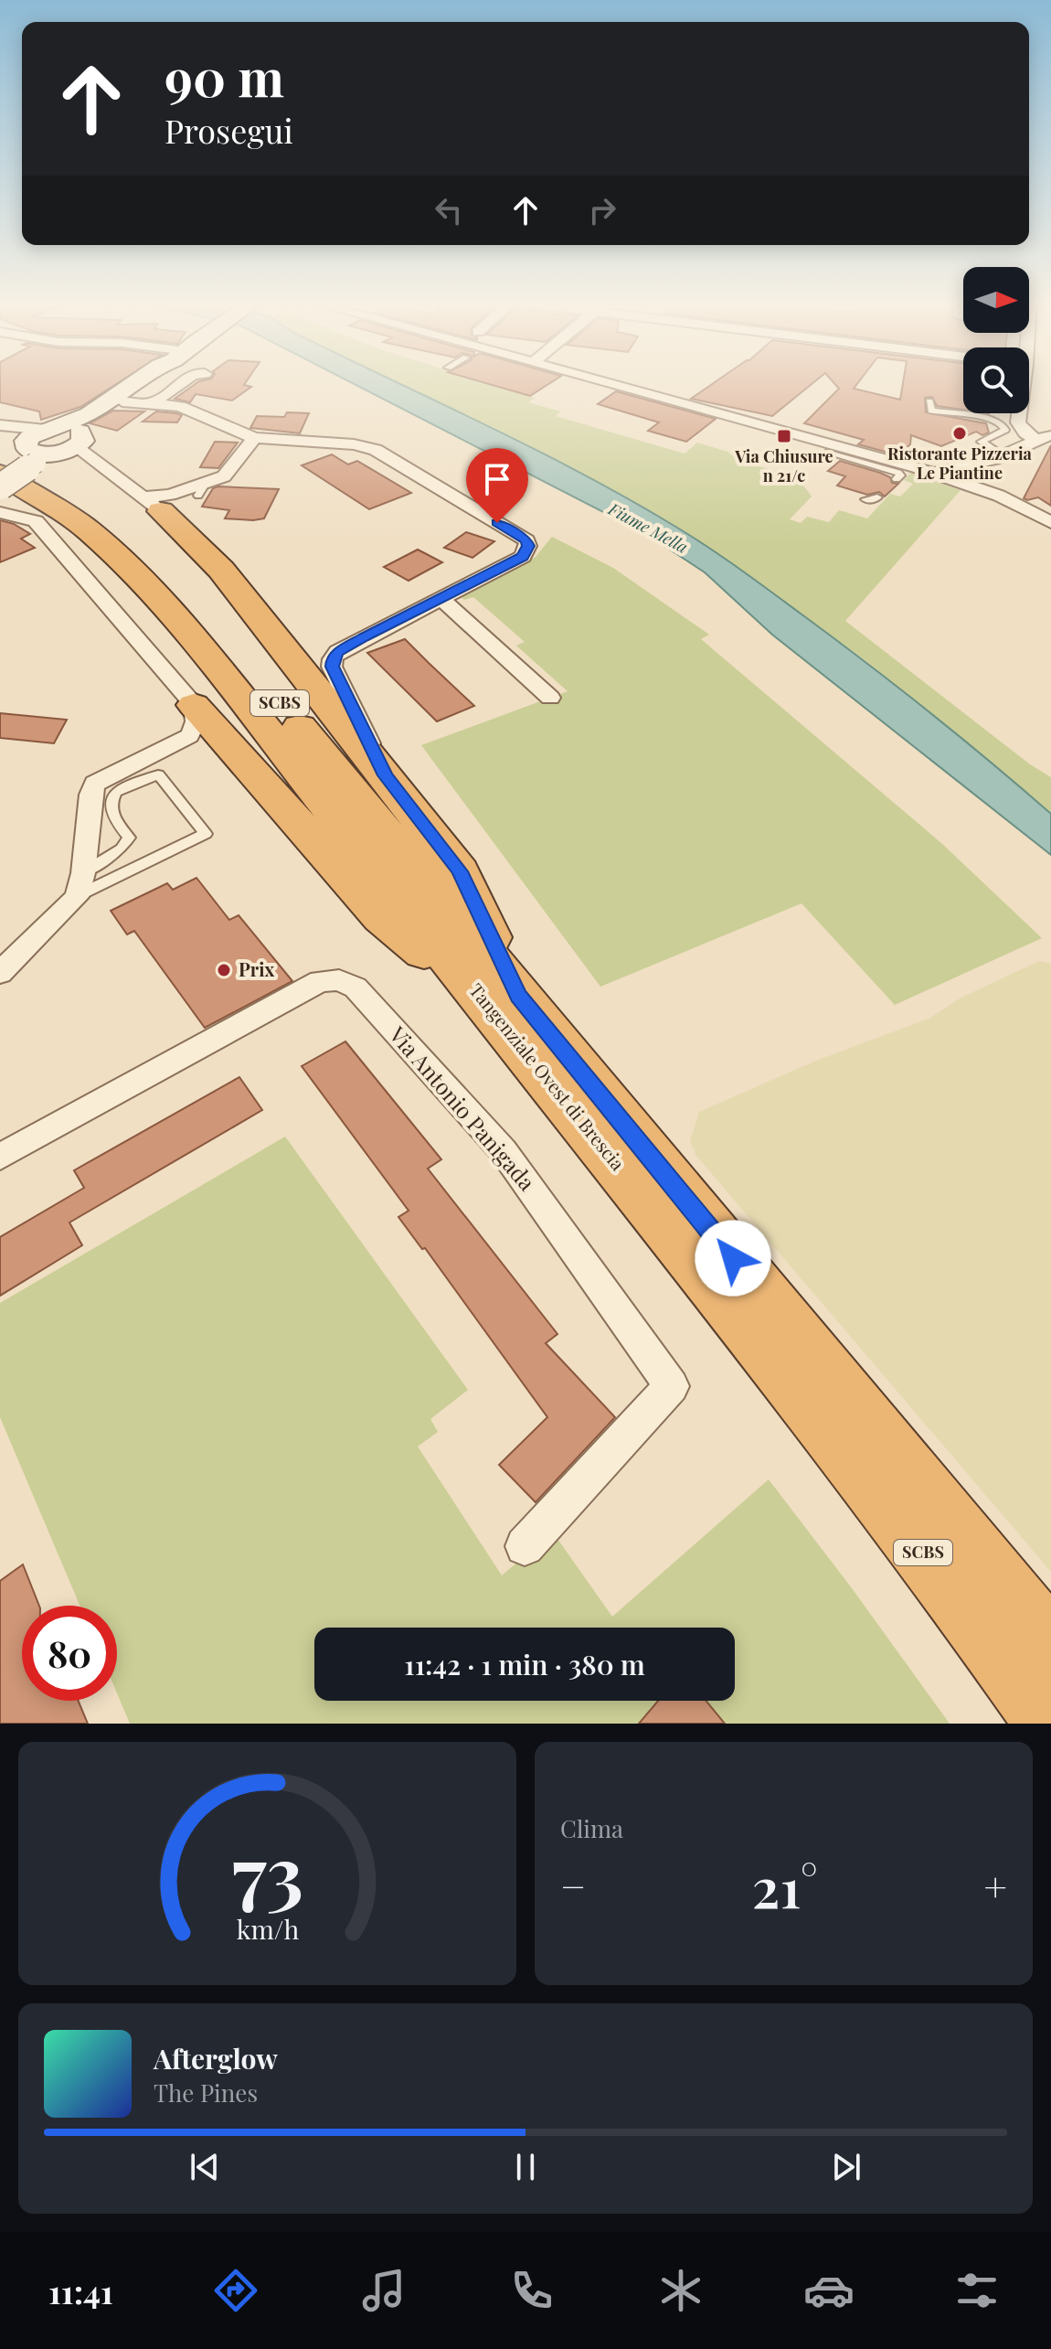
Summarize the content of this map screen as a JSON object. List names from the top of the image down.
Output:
{
  "streets": {
    "highway": ["SCBS", "Tangenziale Ovest di Brescia"],
    "street": ["Via Antonio Panigada"]
  },
  "water": ["Fiume Mella"],
  "places": {
    "other": ["Ristorante Pizzeria Le Piantine", "Prix"],
    "transit": ["Via Chiusure n 21/c"]
  },
  "north": "right",
  "page": {
    "turn": ["90 m", "Prosegui"],
    "limit": "80",
    "trip": "11:42 · 1 min · 380 m",
    "tile": "Clima",
    "heat": ["−", "21°", "+"],
    "song": ["Afterglow", "The Pines"],
    "tabs": "11:41",
    "gauge": ["73", "km/h"]
  }
}
